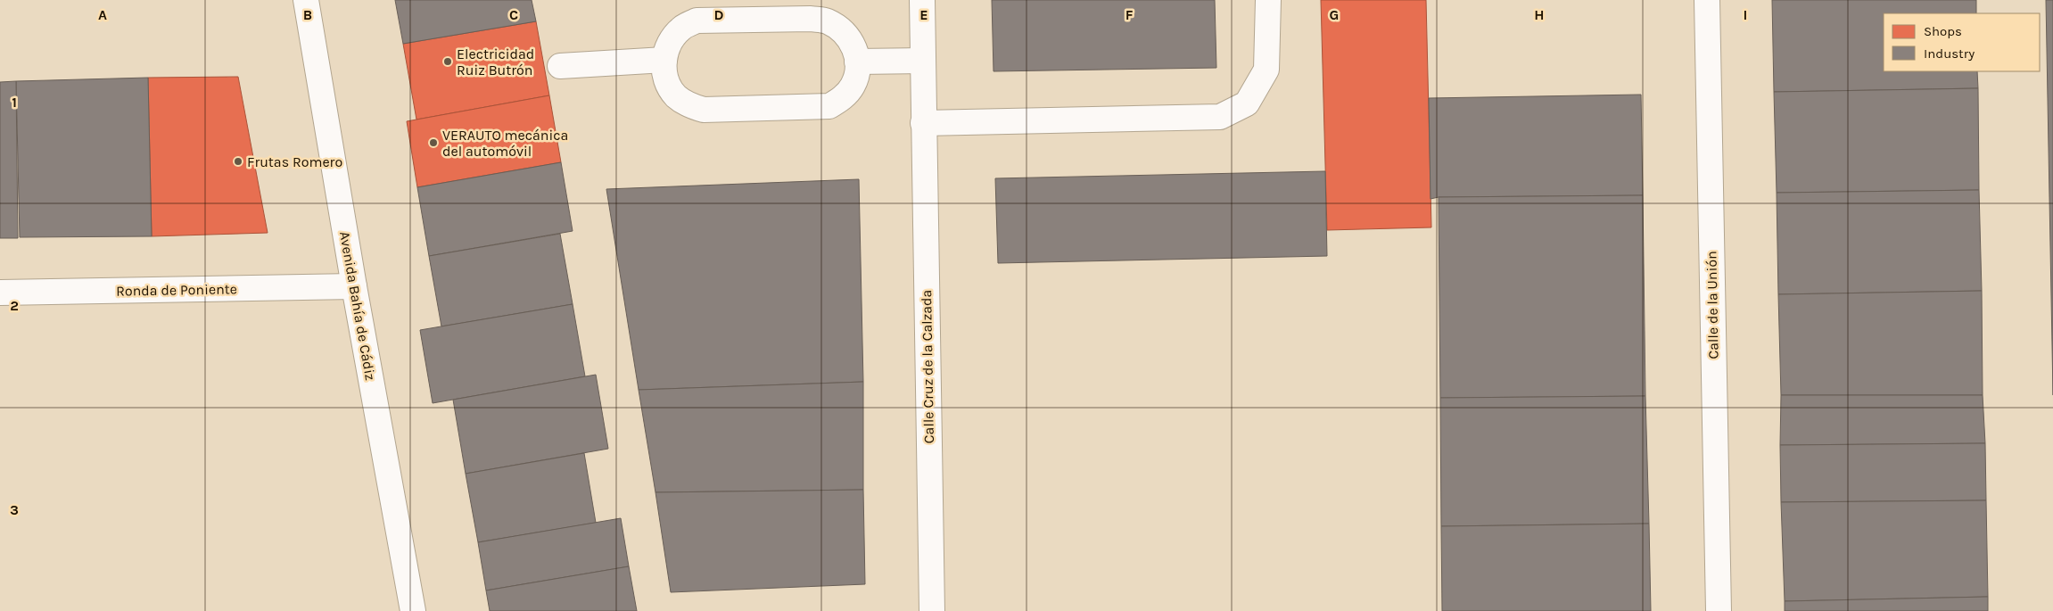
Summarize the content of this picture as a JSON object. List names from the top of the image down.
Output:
{
  "streets": {
    "street": [
      "Ronda de Poniente",
      "Calle de la Unión",
      "Avenida Bahía de Cádiz",
      "Calle Cruz de la Calzada"
    ]
  },
  "crossings": [
    ["Ronda de Poniente", "Avenida Bahía de Cádiz"]
  ],
  "places": ["Electricidad Ruiz Butrón", "VERAUTO mecánica del automóvil", "Frutas Romero"],
  "legend": ["Shops", "Industry"],
  "grid": {
    "columns": [
      "A",
      "B",
      "C",
      "D",
      "E",
      "F",
      "G",
      "H",
      "I"
    ],
    "rows": ["1", "2", "3"]
  }
}
